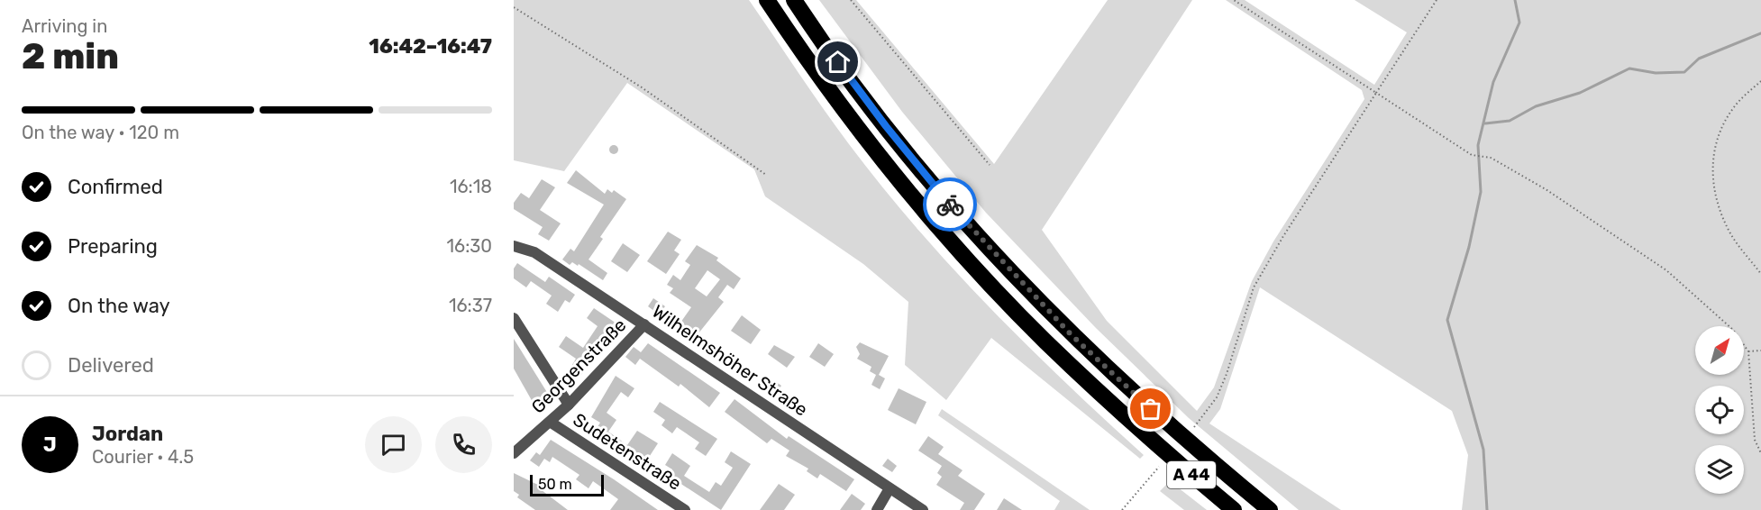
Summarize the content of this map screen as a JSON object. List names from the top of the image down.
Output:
{
  "streets": {
    "highway": ["A 44"],
    "street": ["Wilhelmshöher Straße", "Georgenstraße", "Sudetenstraße"]
  },
  "crossings": [
    ["Wilhelmshöher Straße", "Georgenstraße"],
    ["Georgenstraße", "Sudetenstraße"]
  ],
  "scale_bar": "50 m",
  "north": "top right",
  "page": {
    "heading": ["2 min", "Arriving in", "16:42–16:47"],
    "panel": ["Jordan", "Courier · 4.5"],
    "bar": "On the way · 120 m",
    "list": [
      ["Confirmed", "16:18"],
      ["Preparing", "16:30"],
      ["On the way", "16:37"],
      "Delivered"
    ],
    "round": "J",
    "scale": "50 m"
  }
}
